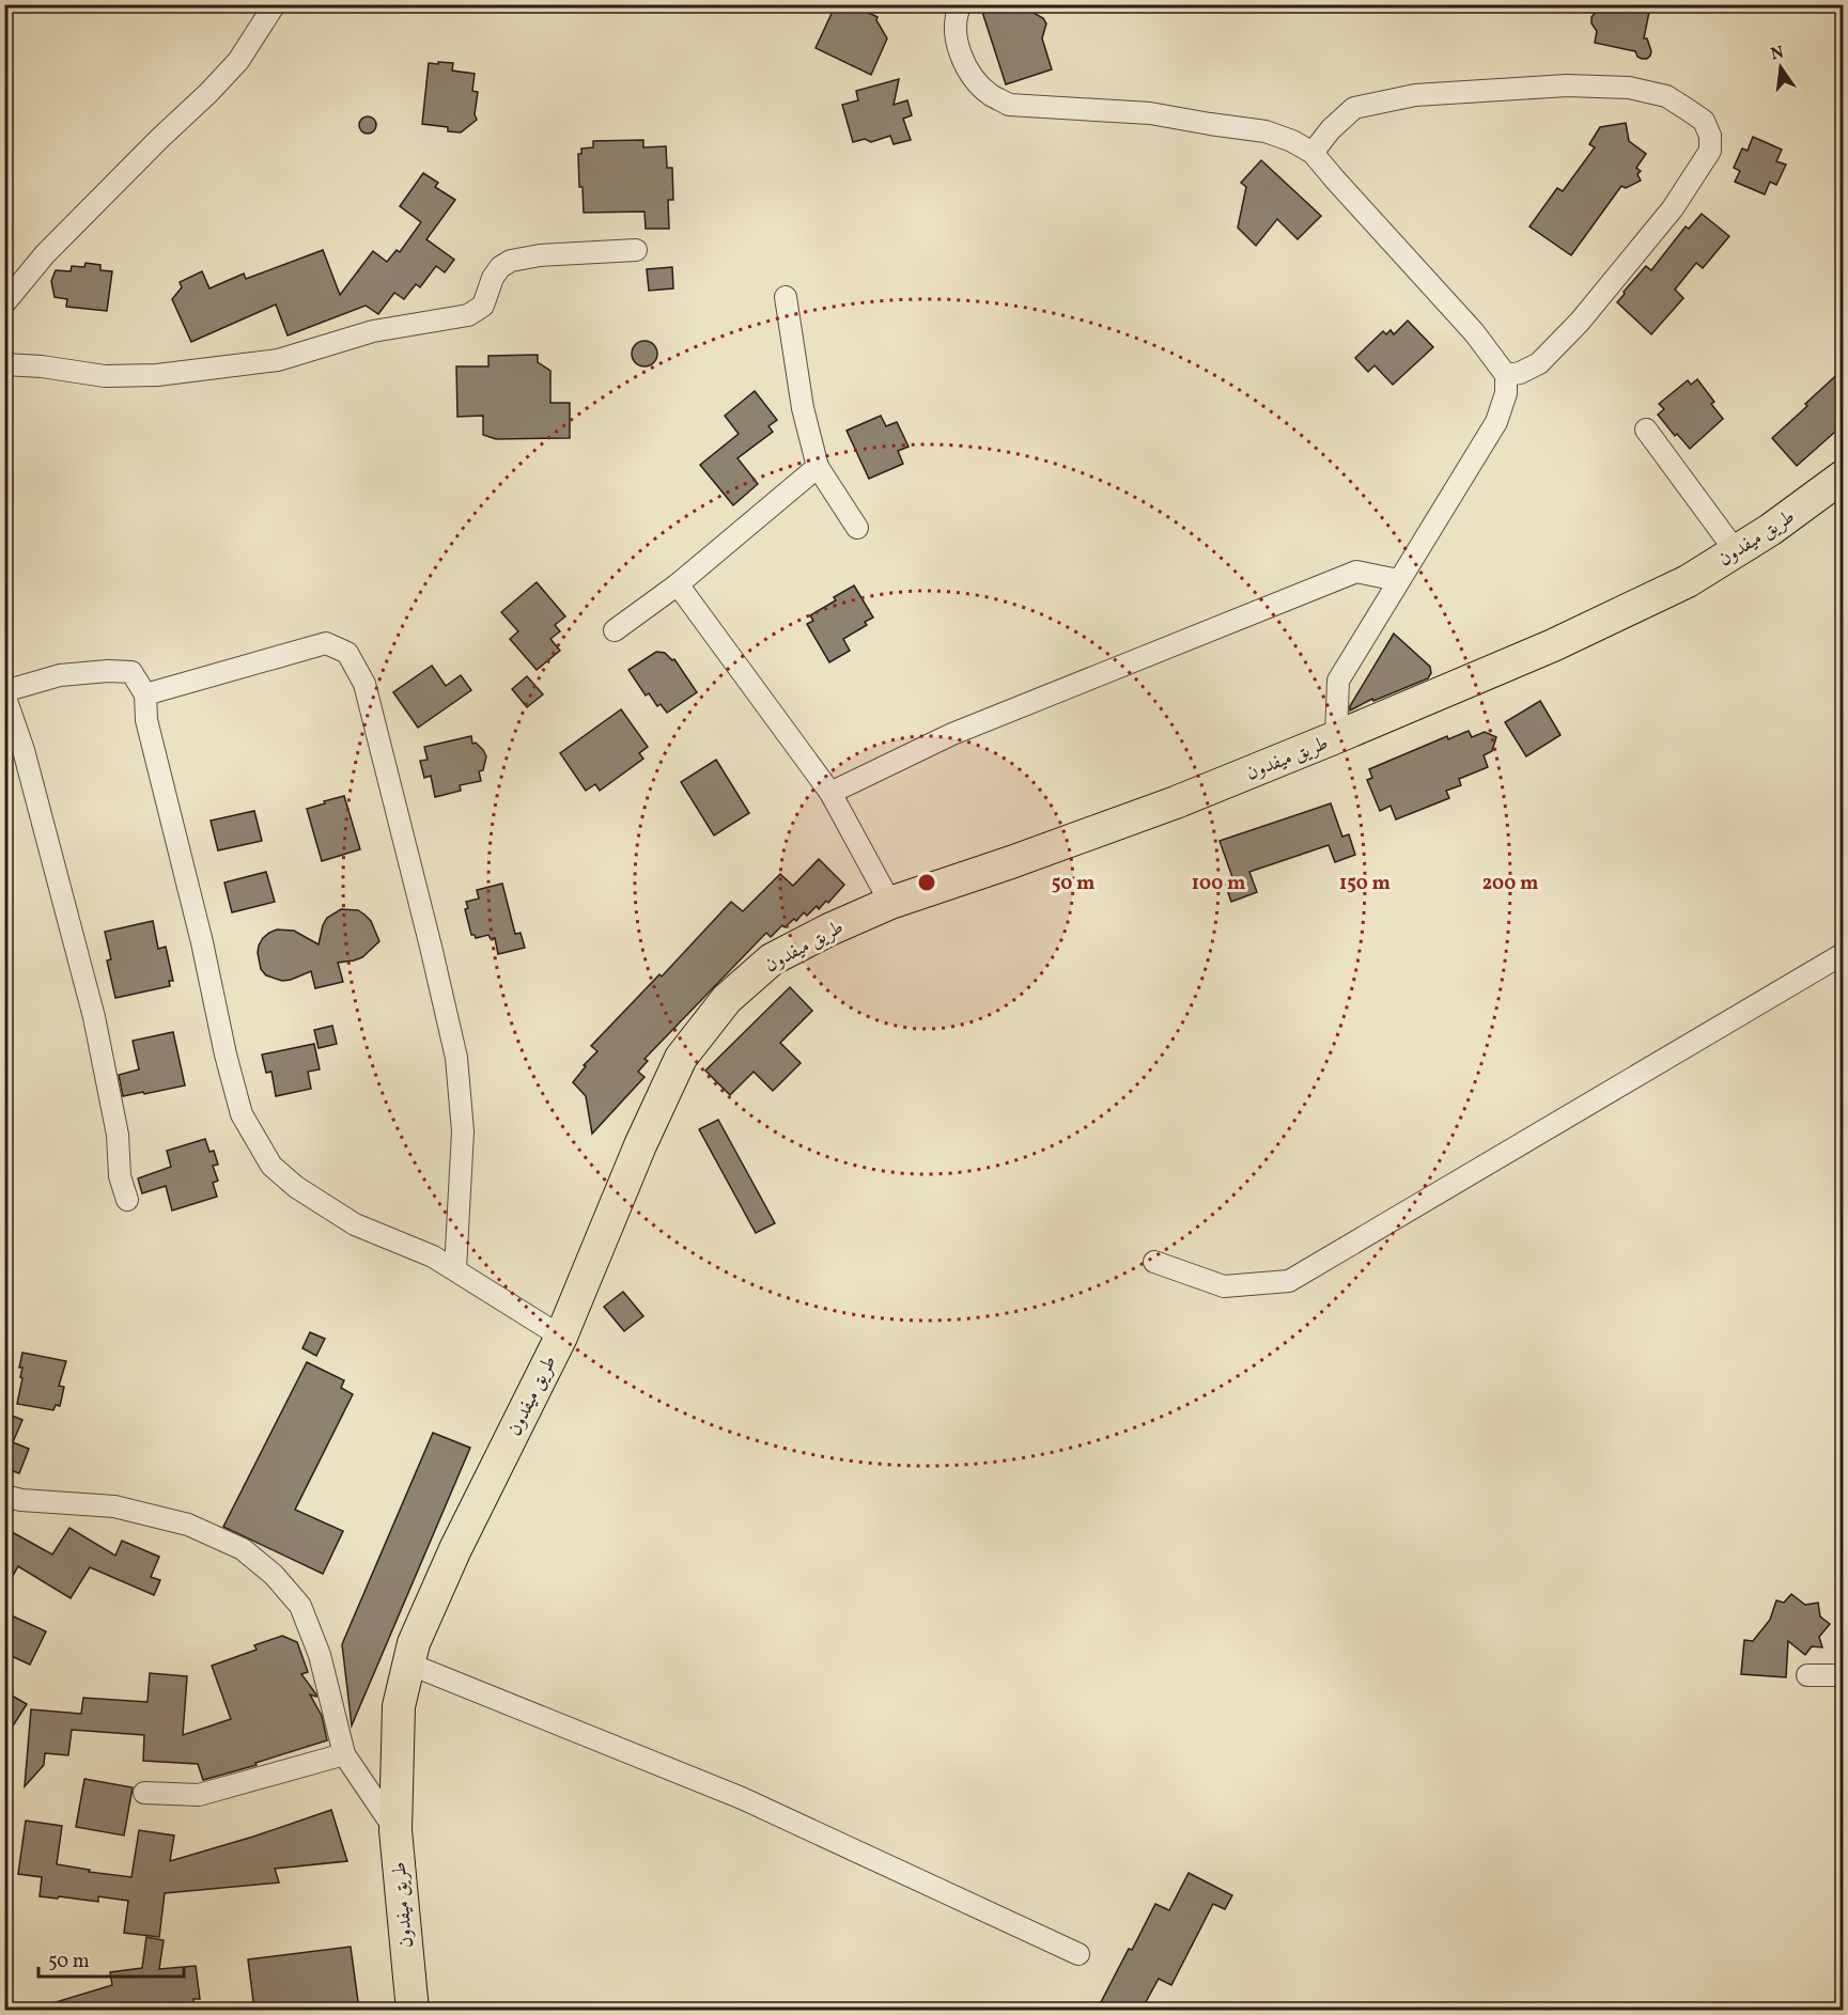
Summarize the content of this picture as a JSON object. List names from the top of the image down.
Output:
{
  "streets": {
    "main road": ["طريق ميفدون"]
  },
  "scale_bar": "50 m",
  "north": "top",
  "rings": [
    "50 m",
    "100 m",
    "150 m",
    "200 m"
  ]
}
